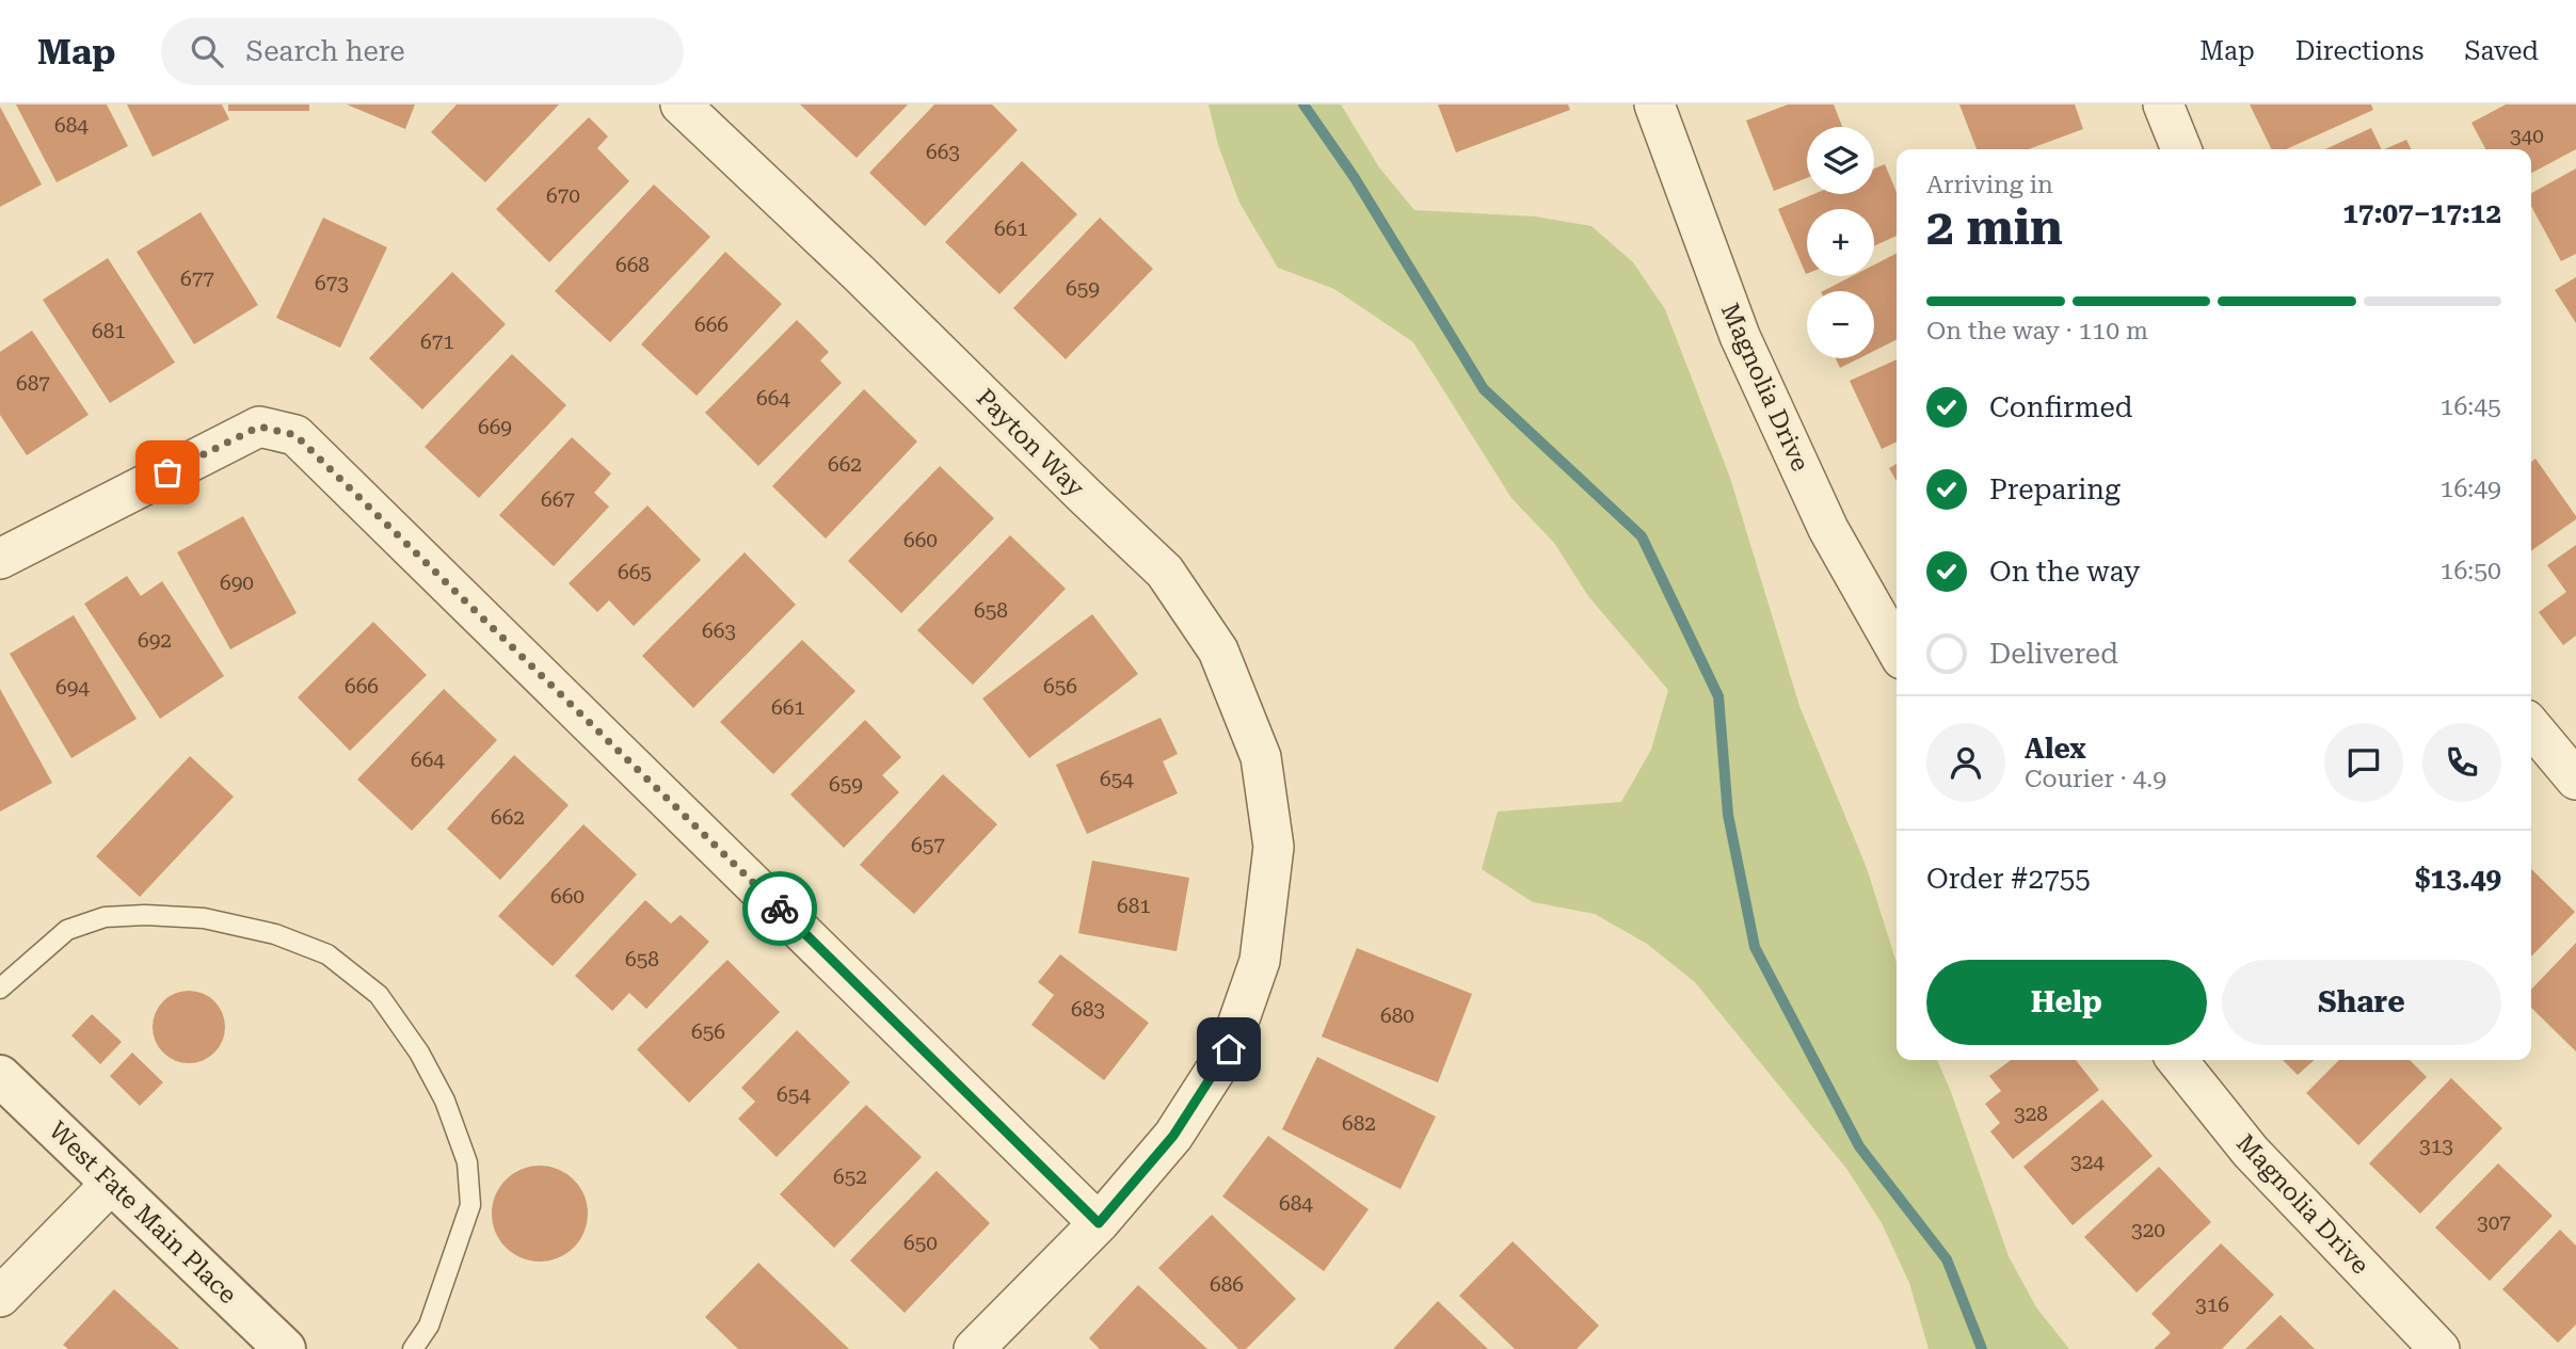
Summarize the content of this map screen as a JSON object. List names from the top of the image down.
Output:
{
  "streets": {
    "street": ["Magnolia Drive", "Payton Way", "West Fate Main Place"]
  },
  "house_numbers": [
    "684",
    "340",
    "663",
    "670",
    "661",
    "668",
    "677",
    "673",
    "659",
    "666",
    "681",
    "671",
    "687",
    "664",
    "669",
    "662",
    "667",
    "660",
    "665",
    "690",
    "658",
    "663",
    "692",
    "666",
    "656",
    "694",
    "661",
    "664",
    "654",
    "659",
    "662",
    "657",
    "660",
    "681",
    "658",
    "683",
    "680",
    "656",
    "654",
    "328",
    "682",
    "313",
    "324",
    "652",
    "684",
    "307",
    "320",
    "650",
    "686",
    "316"
  ],
  "page": {
    "header": "Map",
    "search": "Search here",
    "nav": ["Map", "Directions", "Saved"],
    "map_buttons": ["+", "−"],
    "heading": ["2 min", "Arriving in", "17:07–17:12"],
    "panel": [
      "Alex",
      "Courier · 4.9",
      "Order #2755",
      "$13.49"
    ],
    "bar": "On the way · 110 m",
    "list": [
      ["Confirmed", "16:45"],
      ["Preparing", "16:49"],
      ["On the way", "16:50"],
      "Delivered"
    ],
    "buttons": ["Help", "Share"]
  }
}
